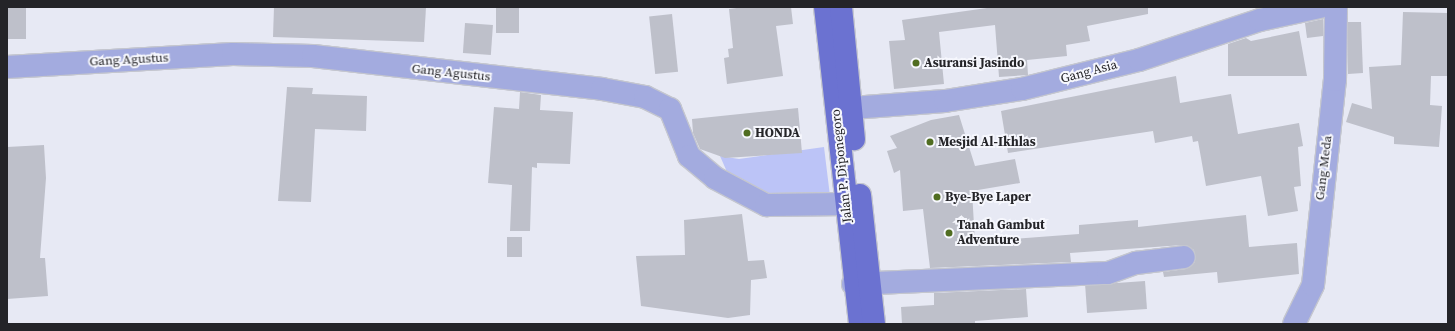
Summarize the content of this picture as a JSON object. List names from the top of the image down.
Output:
{
  "streets": {
    "main road": ["Jalan P. Diponegoro"],
    "street": ["Gang Agustus", "Gang Asia", "Gang Meda"]
  },
  "crossings": [
    ["Gang Agustus", "Jalan P. Diponegoro"],
    ["Gang Asia", "Jalan P. Diponegoro"]
  ],
  "places": [
    "Asuransi Jasindo",
    "HONDA",
    "Mesjid Al-Ikhlas",
    "Bye-Bye Laper",
    "Tanah Gambut Adventure"
  ]
}
